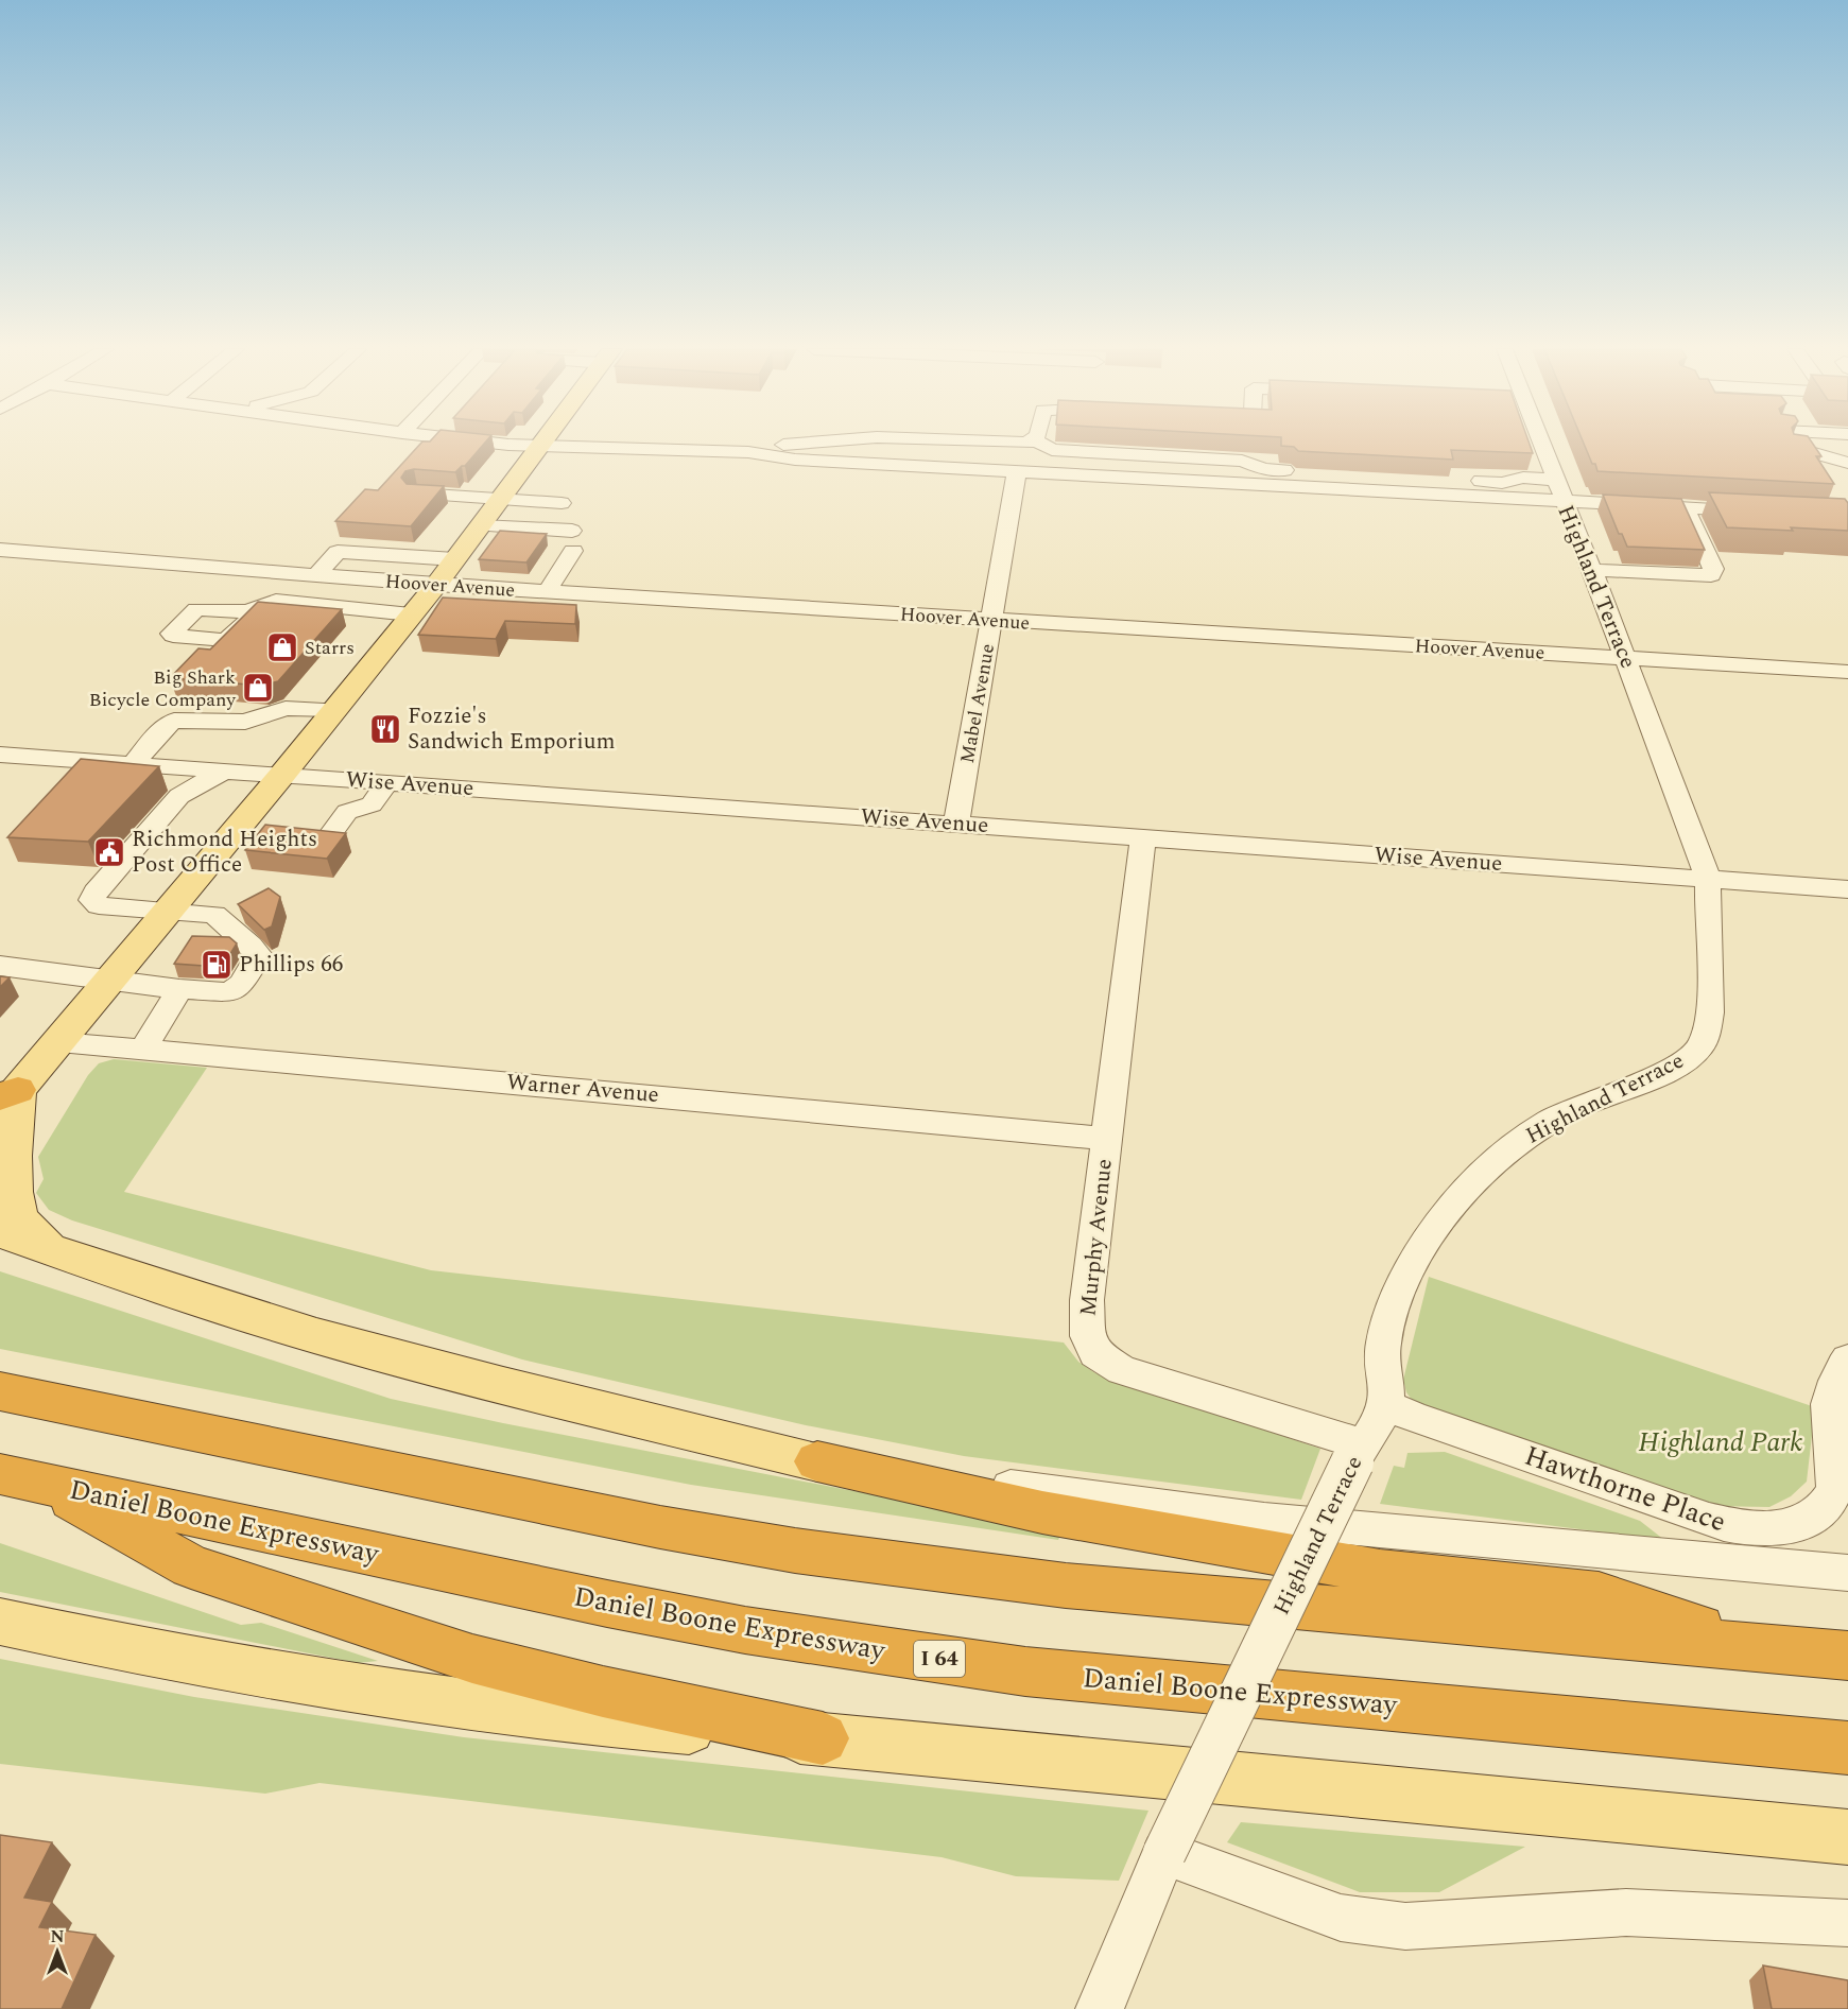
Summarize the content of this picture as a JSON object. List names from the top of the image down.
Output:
{
  "streets": {
    "highway": ["Daniel Boone Expressway", "I 64"],
    "street": [
      "Hoover Avenue",
      "Highland Terrace",
      "Mabel Avenue",
      "Wise Avenue",
      "Warner Avenue",
      "Murphy Avenue",
      "Hawthorne Place"
    ]
  },
  "crossings": [
    ["Hoover Avenue", "Highland Terrace"],
    ["Hoover Avenue", "Mabel Avenue"],
    ["Highland Terrace", "Wise Avenue"],
    ["Highland Terrace", "Murphy Avenue"],
    ["Highland Terrace", "Hawthorne Place"],
    ["Mabel Avenue", "Wise Avenue"],
    ["Wise Avenue", "Murphy Avenue"],
    ["Warner Avenue", "Murphy Avenue"]
  ],
  "parks": ["Highland Park"],
  "places": {
    "shop": ["Starrs", "Big Shark Bicycle Company"],
    "restaurant": ["Fozzie's Sandwich Emporium"],
    "public building": ["Richmond Heights Post Office"],
    "fuel station": ["Phillips 66"]
  },
  "north": "top"
}
